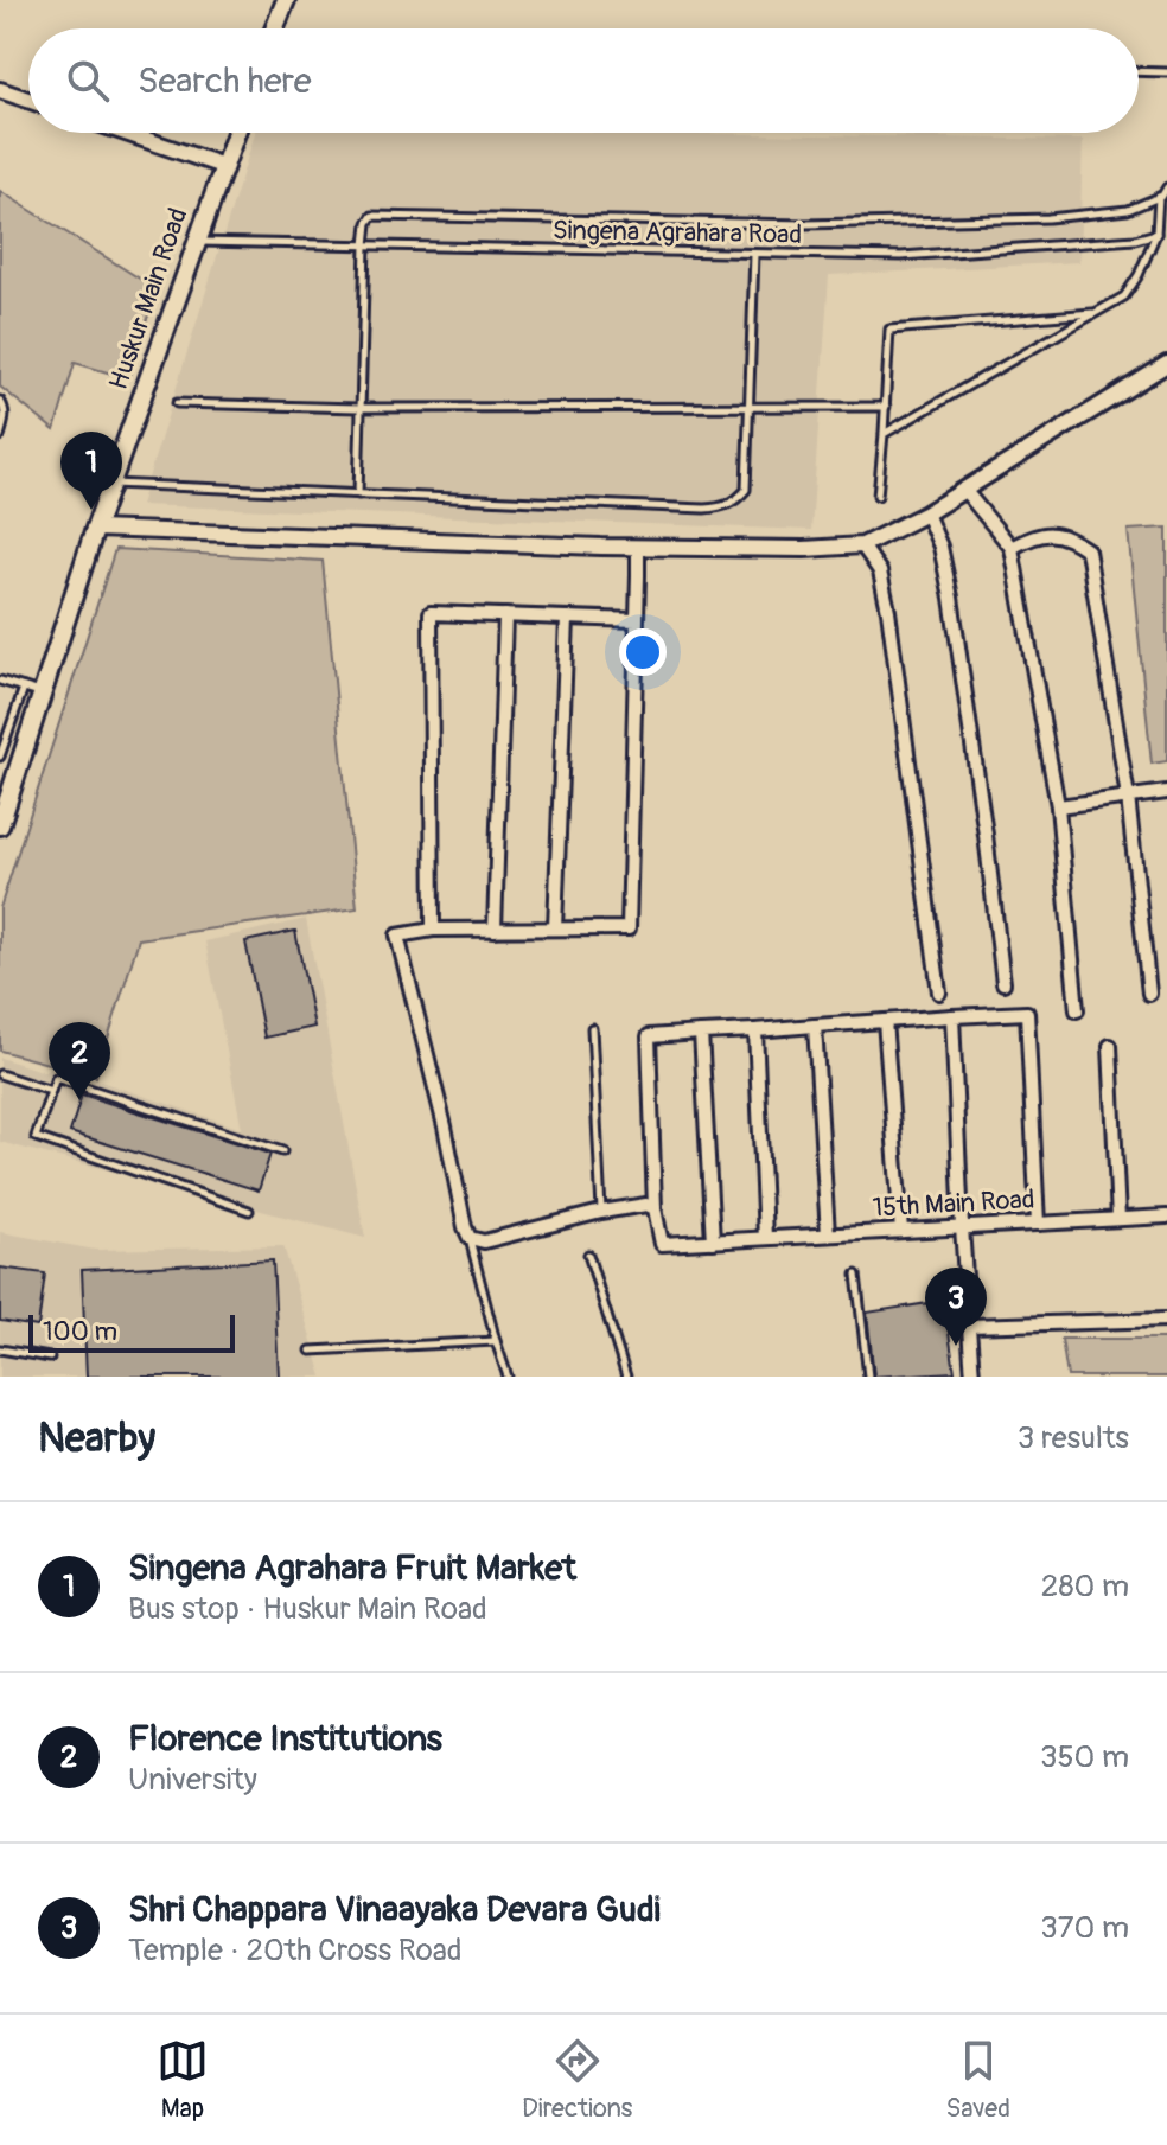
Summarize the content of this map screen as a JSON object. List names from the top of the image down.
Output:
{
  "streets": {
    "main road": ["Huskur Main Road"],
    "street": ["15th Main Road"],
    "lane": ["Singena Agrahara Road"]
  },
  "crossings": [
    ["Singena Agrahara Road", "Huskur Main Road"]
  ],
  "scale_bar": "100 m",
  "page": {
    "search": "Search here",
    "pins": ["1", "2", "3"],
    "scale": "100 m",
    "heading": ["Nearby", "3 results"],
    "list": [
      {
        "mark": "1",
        "name": "Singena Agrahara Fruit Market",
        "note": "Bus stop · Huskur Main Road",
        "value": "280 m"
      },
      {
        "mark": "2",
        "name": "Florence Institutions",
        "note": "University",
        "value": "350 m"
      },
      {
        "mark": "3",
        "name": "Shri Chappara Vinaayaka Devara Gudi",
        "note": "Temple · 20th Cross Road",
        "value": "370 m"
      }
    ],
    "nav": ["Map", "Directions", "Saved"]
  }
}
